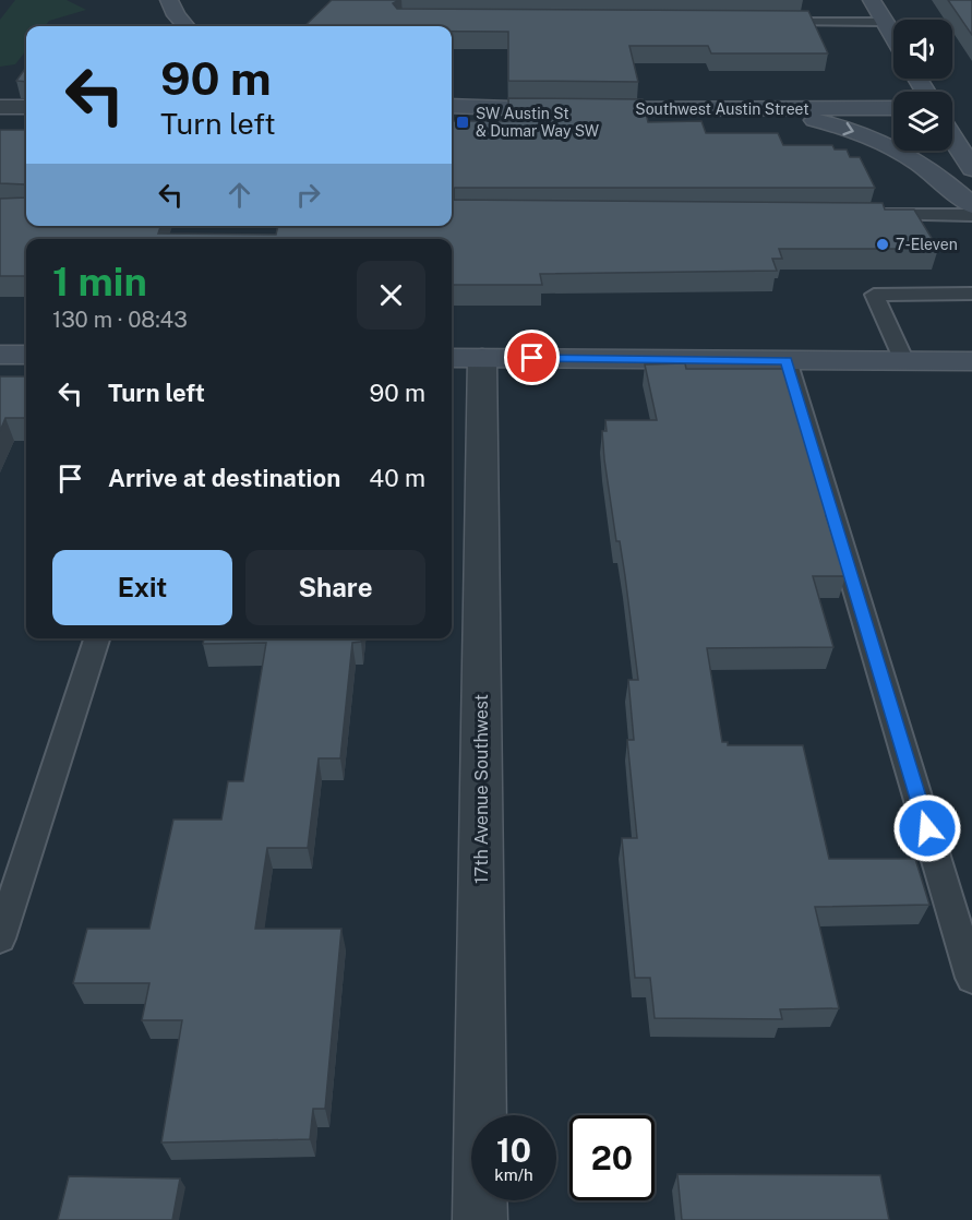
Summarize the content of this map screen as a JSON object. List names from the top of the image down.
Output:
{
  "streets": {
    "street": ["Southwest Austin Street", "17th Avenue Southwest"]
  },
  "places": {
    "transit": ["SW Austin St & Dumar Way SW"],
    "other": ["7-Eleven"]
  },
  "page": {
    "turn": ["90 m", "Turn left"],
    "heading": ["1 min", "130 m · 08:43"],
    "list": [
      {
        "name": "Turn left",
        "value": "90 m"
      },
      {
        "name": "Arrive at destination",
        "value": "40 m"
      }
    ],
    "buttons": ["Exit", "Share"],
    "speed": "10 km/h",
    "limit": "20"
  }
}
